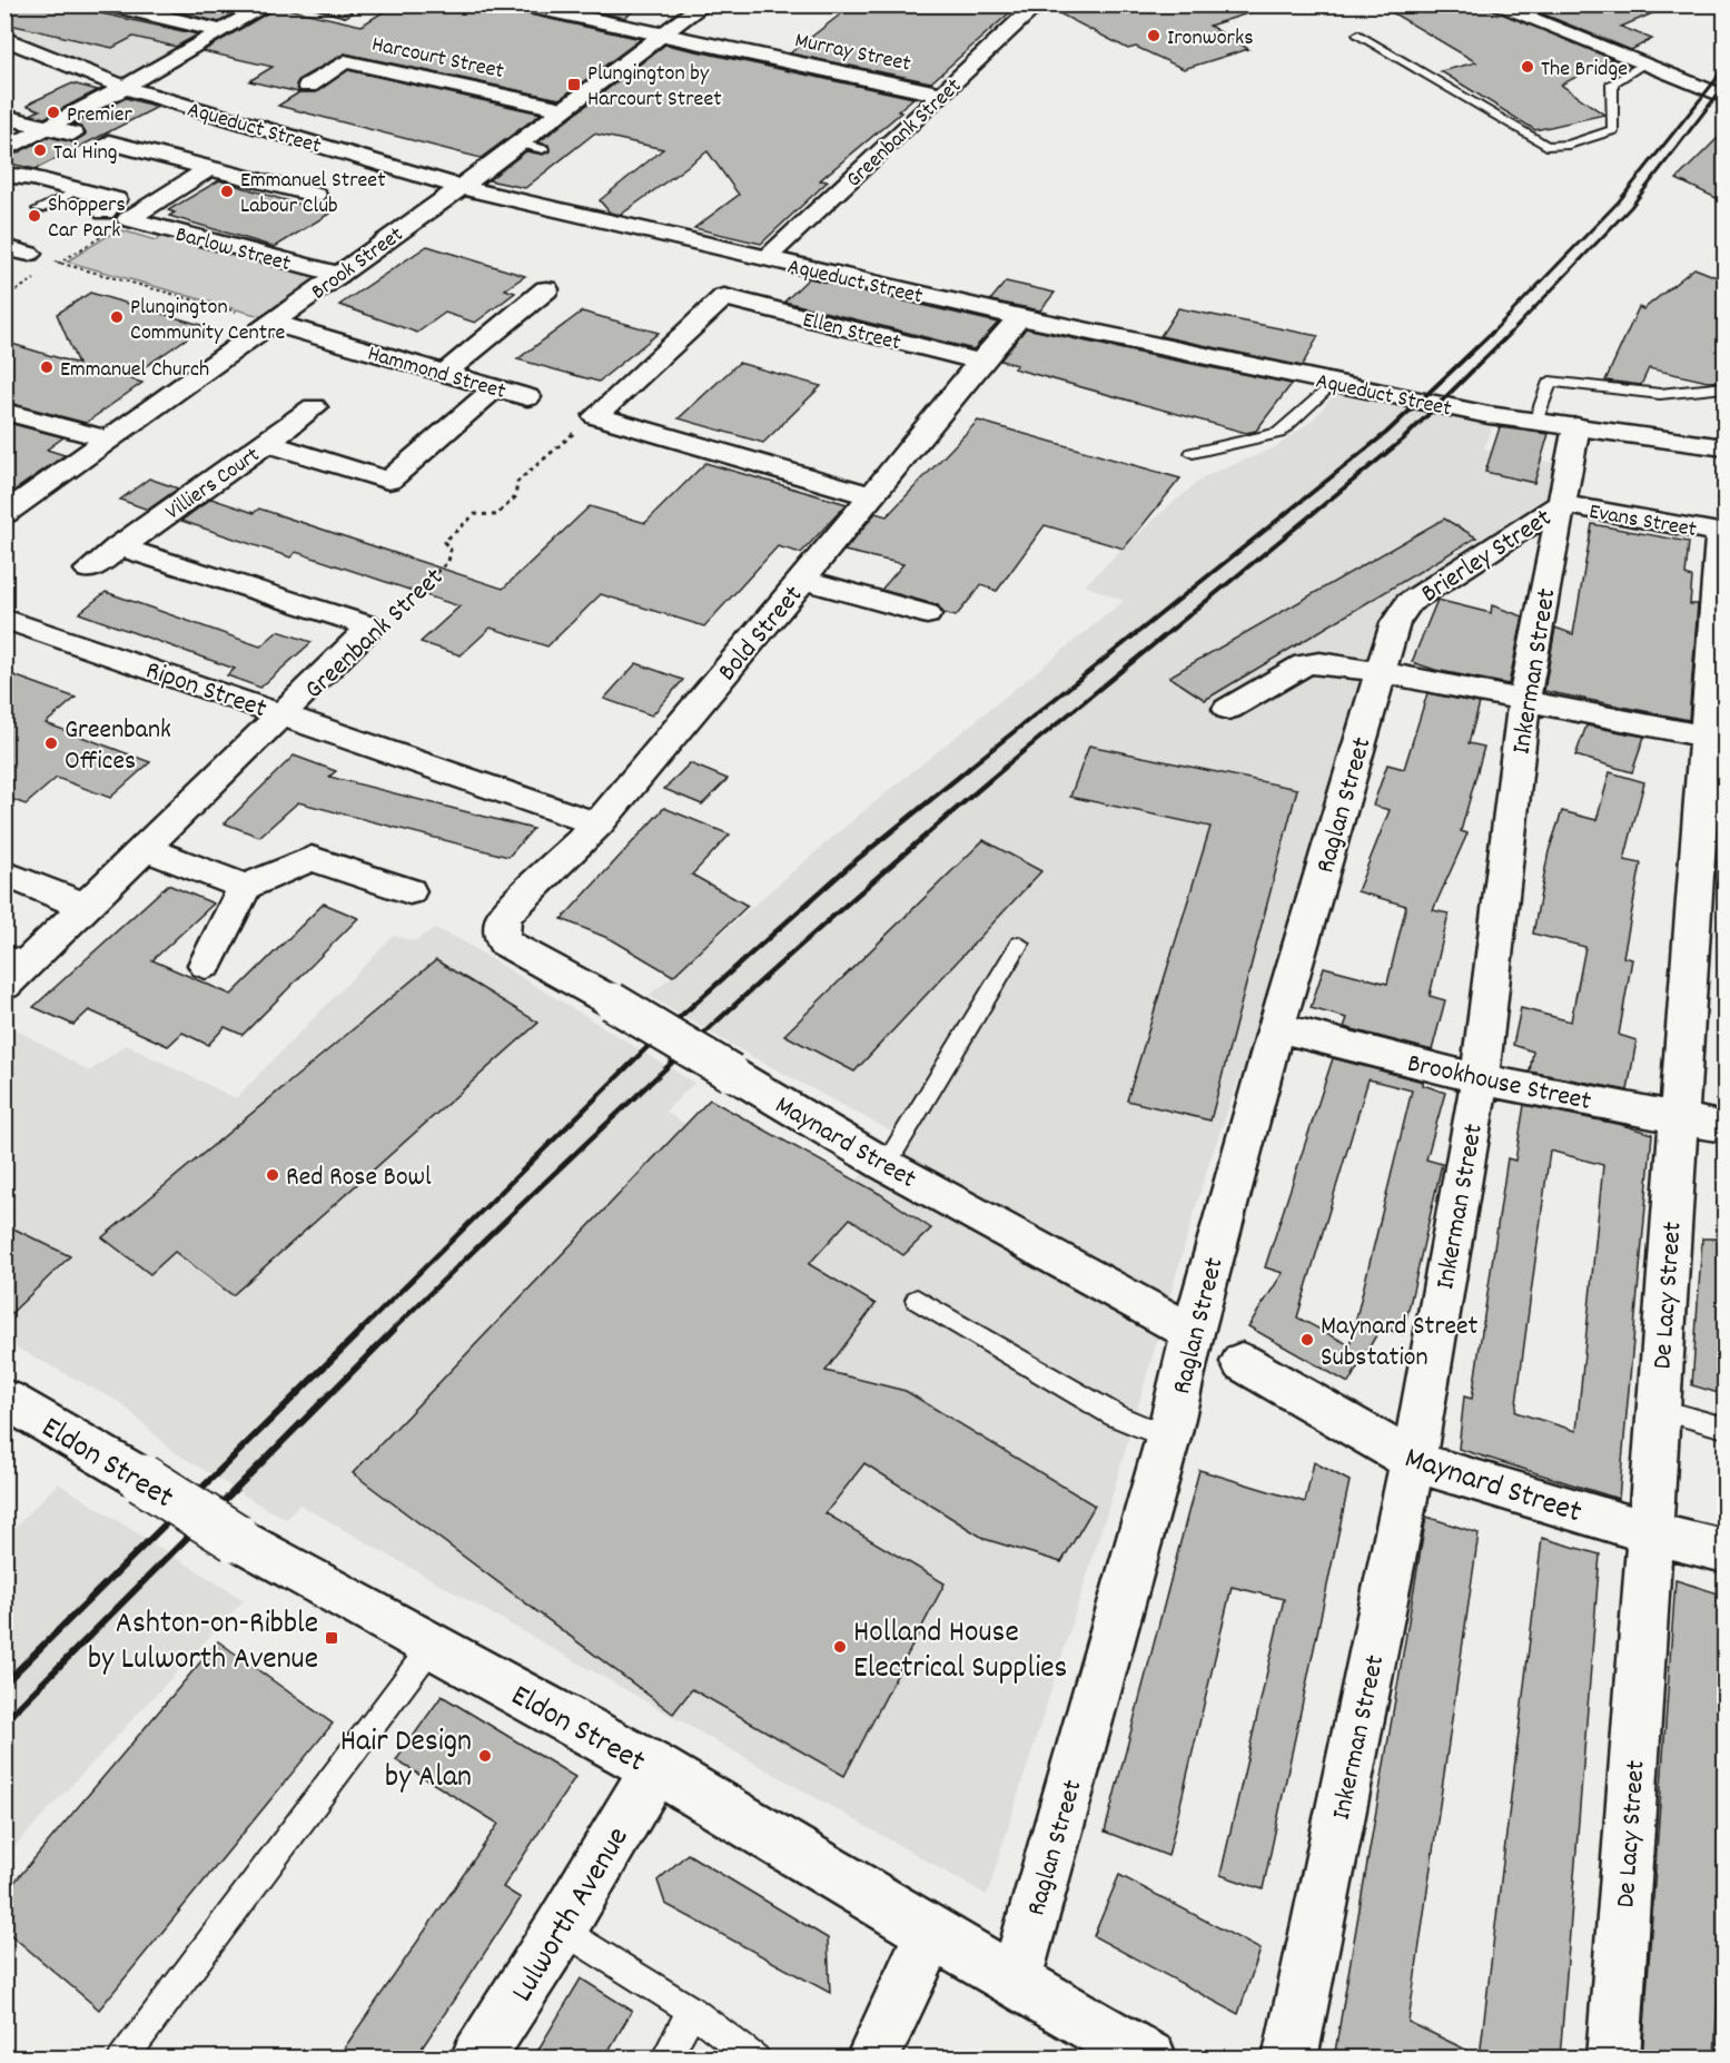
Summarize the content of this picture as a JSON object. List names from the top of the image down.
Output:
{
  "streets": {
    "street": [
      "Murray Street",
      "Harcourt Street",
      "Aqueduct Street",
      "Greenbank Street",
      "Barlow Street",
      "Brook Street",
      "Ellen Street",
      "Hammond Street",
      "Villiers Court",
      "Evans Street",
      "Brierley Street",
      "Bold Street",
      "Inkerman Street",
      "Ripon Street",
      "Raglan Street",
      "Brookhouse Street",
      "Maynard Street",
      "De Lacy Street",
      "Eldon Street",
      "Lulworth Avenue"
    ]
  },
  "crossings": [
    ["Murray Street", "Greenbank Street"],
    ["Murray Street", "Brook Street"],
    ["Harcourt Street", "Brook Street"],
    ["Aqueduct Street", "Greenbank Street"],
    ["Aqueduct Street", "Brook Street"],
    ["Aqueduct Street", "Bold Street"],
    ["Aqueduct Street", "Inkerman Street"],
    ["Greenbank Street", "Ellen Street"],
    ["Greenbank Street", "Villiers Court"],
    ["Greenbank Street", "Ripon Street"],
    ["Barlow Street", "Brook Street"],
    ["Brook Street", "Hammond Street"],
    ["Ellen Street", "Bold Street"],
    ["Hammond Street", "Villiers Court"],
    ["Evans Street", "Brierley Street"],
    ["Evans Street", "Inkerman Street"],
    ["Evans Street", "De Lacy Street"],
    ["Brierley Street", "Inkerman Street"],
    ["Brierley Street", "Raglan Street"],
    ["Bold Street", "Ripon Street"],
    ["Bold Street", "Maynard Street"],
    ["Inkerman Street", "Brookhouse Street"],
    ["Inkerman Street", "Maynard Street"],
    ["Raglan Street", "Brookhouse Street"],
    ["Raglan Street", "Maynard Street"],
    ["Raglan Street", "Eldon Street"],
    ["Brookhouse Street", "De Lacy Street"],
    ["Maynard Street", "De Lacy Street"],
    ["Eldon Street", "Lulworth Avenue"]
  ],
  "places": {
    "other": [
      "Ironworks",
      "The Bridge",
      "Premier",
      "Tai Hing",
      "Emmanuel Street Labour Club",
      "Shoppers Car Park",
      "Plungington Community Centre",
      "Emmanuel Church",
      "Greenbank Offices",
      "Red Rose Bowl",
      "Maynard Street Substation",
      "Holland House Electrical Supplies",
      "Hair Design by Alan"
    ],
    "transit": ["Plungington by Harcourt Street", "Ashton-on-Ribble by Lulworth Avenue"]
  }
}
